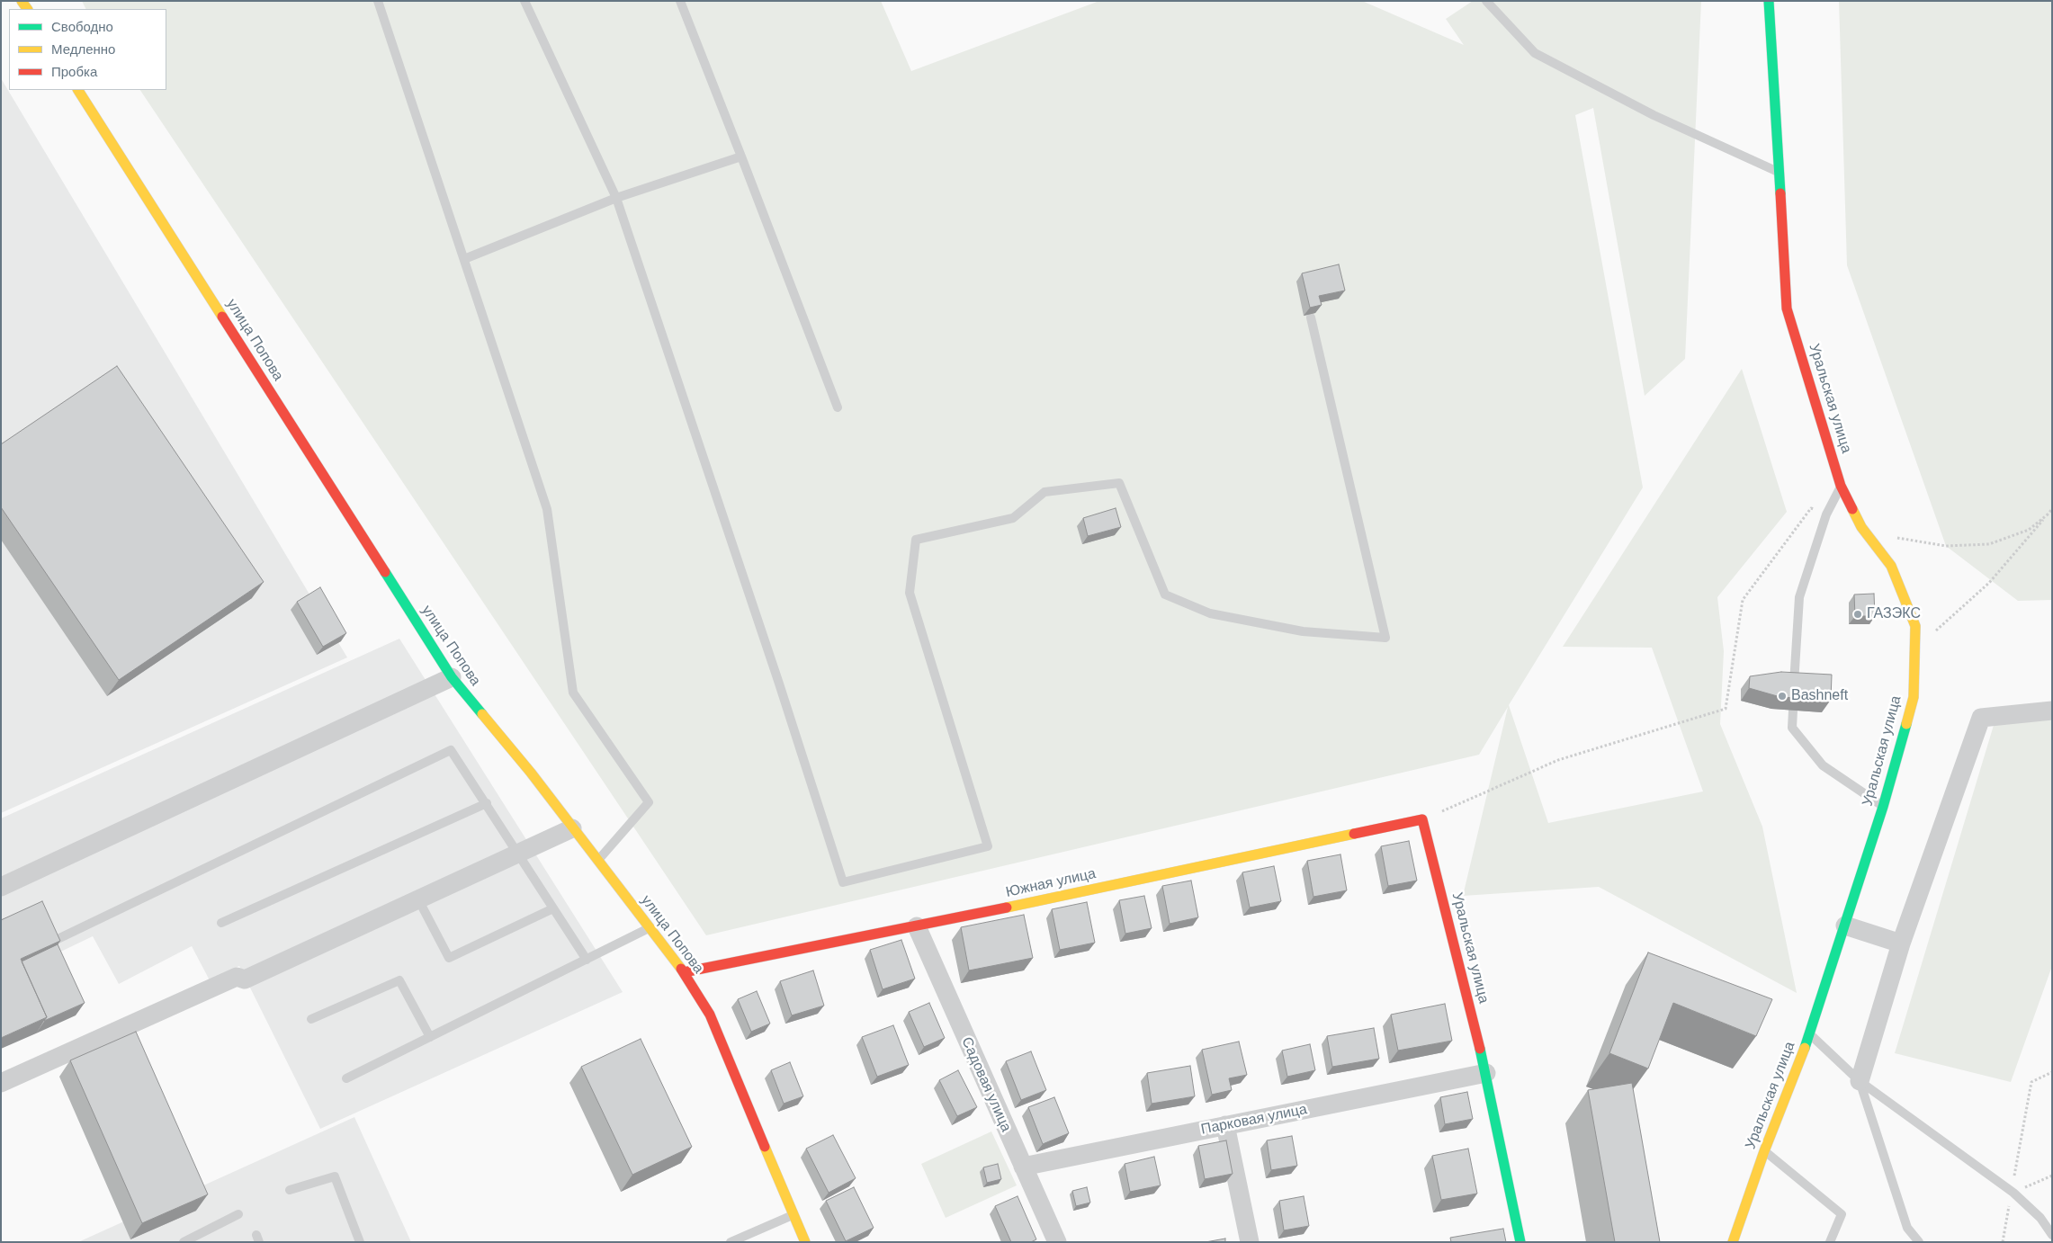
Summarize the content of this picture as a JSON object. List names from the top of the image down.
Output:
{
  "streets": {
    "street": [
      "улица Попова",
      "Уральская улица",
      "Южная улица",
      "Садовая улица",
      "Парковая улица"
    ]
  },
  "crossings": [
    ["улица Попова", "Южная улица"],
    ["Уральская улица", "Южная улица"],
    ["Уральская улица", "Парковая улица"],
    ["Южная улица", "Садовая улица"],
    ["Садовая улица", "Парковая улица"]
  ],
  "places": ["ГАЗЭКС", "Bashneft"],
  "legend": ["Свободно", "Медленно", "Пробка"]
}
